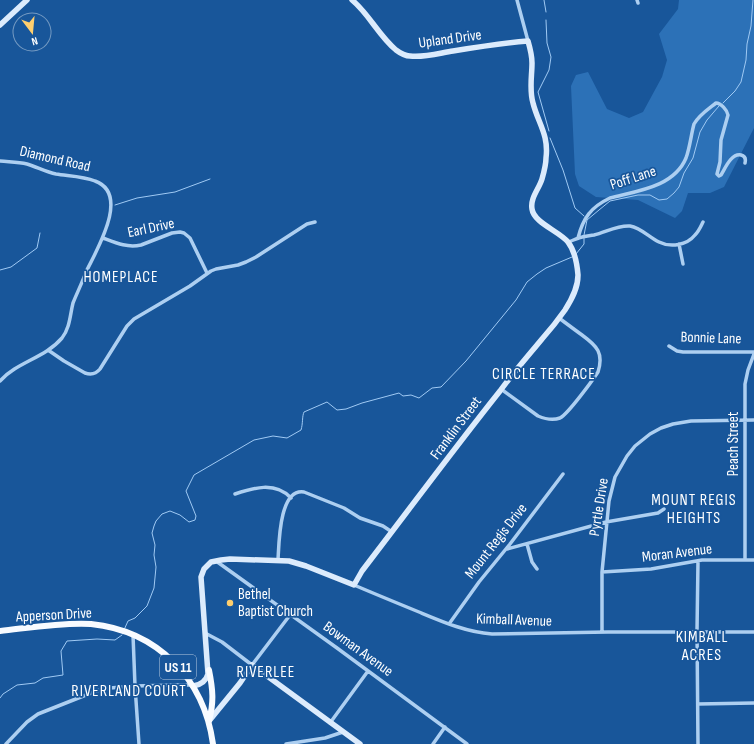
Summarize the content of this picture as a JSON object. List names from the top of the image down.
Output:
{
  "streets": {
    "main road": ["Apperson Drive", "US 11"],
    "street": [
      "Upland Drive",
      "Diamond Road",
      "Poff Lane",
      "Earl Drive",
      "Bonnie Lane",
      "Franklin Street",
      "Peach Street",
      "Pyrtle Drive",
      "Mount Regis Drive",
      "Moran Avenue",
      "Kimball Avenue",
      "Bowman Avenue"
    ]
  },
  "crossings": [
    ["Upland Drive", "Franklin Street"],
    ["Diamond Road", "Earl Drive"],
    ["Bonnie Lane", "Peach Street"],
    ["Franklin Street", "Kimball Avenue"],
    ["Peach Street", "Pyrtle Drive"],
    ["Peach Street", "Moran Avenue"],
    ["Pyrtle Drive", "Moran Avenue"],
    ["Pyrtle Drive", "Kimball Avenue"],
    ["Mount Regis Drive", "Kimball Avenue"],
    ["Apperson Drive", "US 11"],
    ["Kimball Avenue", "Bowman Avenue"]
  ],
  "districts": [
    "HOMEPLACE",
    "CIRCLE TERRACE",
    "MOUNT REGIS HEIGHTS",
    "KIMBALL ACRES",
    "RIVERLEE",
    "RIVERLAND COURT"
  ],
  "places": ["Bethel Baptist Church"],
  "north": "bottom"
}
